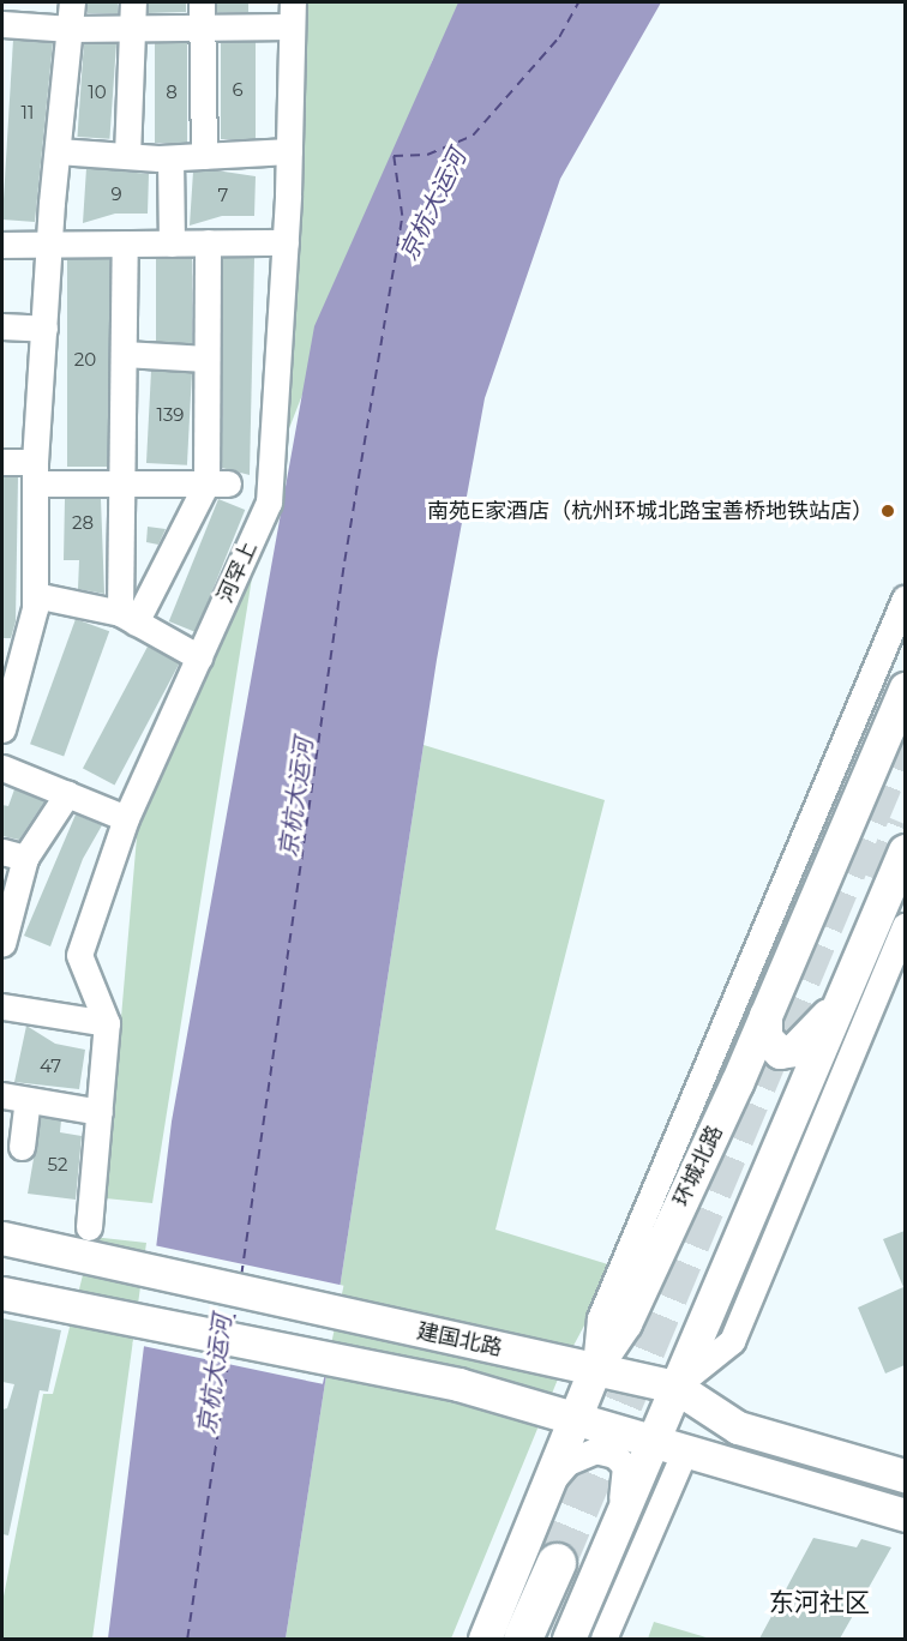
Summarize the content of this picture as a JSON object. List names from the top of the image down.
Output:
{
  "streets": {
    "main road": ["环城北路", "建国北路"],
    "street": ["河罕上"]
  },
  "crossings": [
    ["环城北路", "建国北路"]
  ],
  "districts": ["东河社区"],
  "water": ["京杭大运河"],
  "places": ["南苑E家酒店（杭州环城北路宝善桥地铁站店）"],
  "house_numbers": [
    "6",
    "10",
    "8",
    "11",
    "9",
    "7",
    "20",
    "139",
    "28",
    "47",
    "52"
  ]
}
